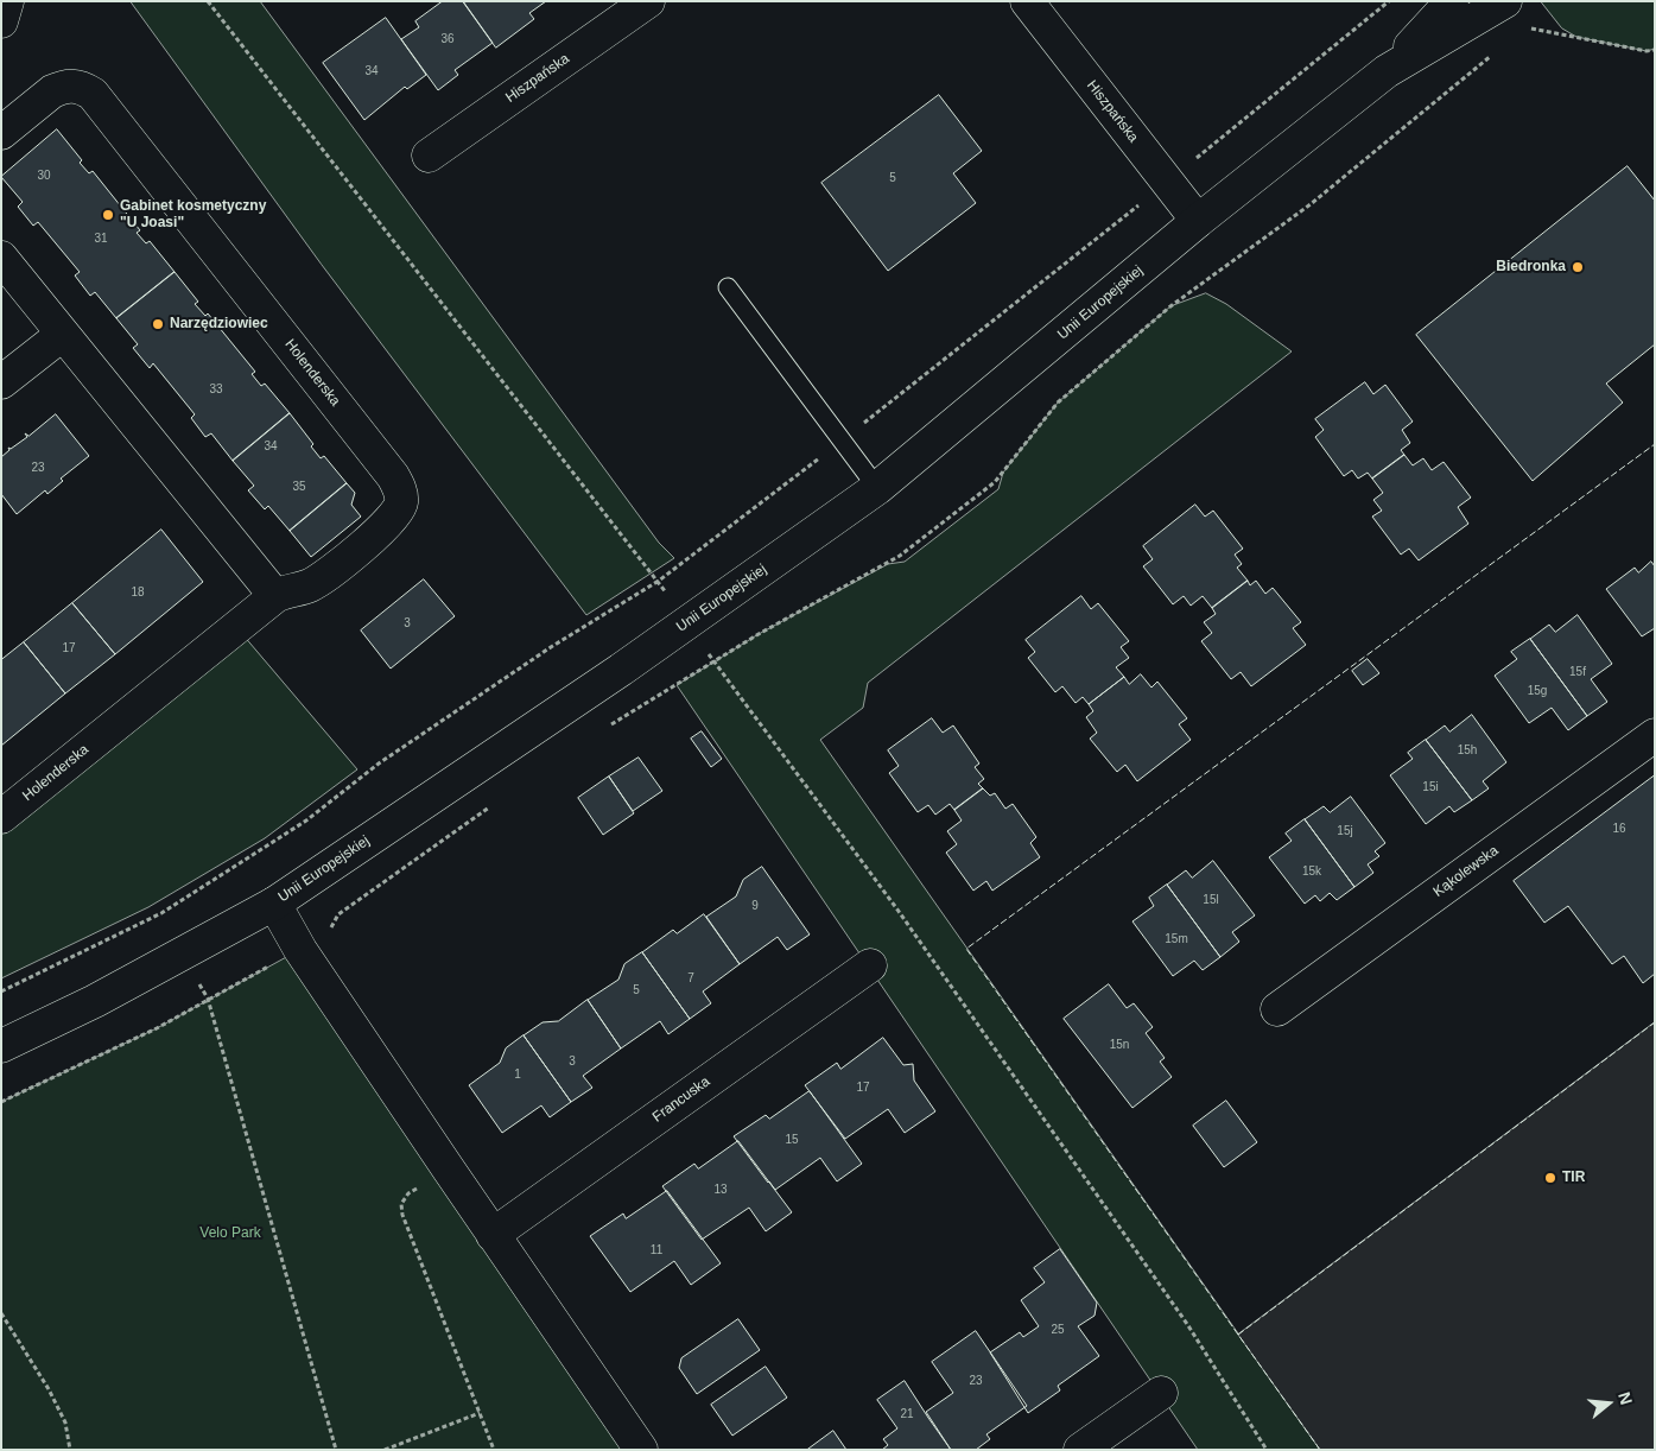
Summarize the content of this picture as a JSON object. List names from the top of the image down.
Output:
{
  "streets": {
    "street": [
      "Hiszpańska",
      "Unii Europejskiej",
      "Holenderska",
      "Kąkolewska",
      "Francuska"
    ]
  },
  "crossings": [
    ["Hiszpańska", "Unii Europejskiej"]
  ],
  "parks": ["Velo Park"],
  "places": [
    "Gabinet kosmetyczny \"U Joasi\"",
    "Biedronka",
    "Narzędziowiec",
    "TIR"
  ],
  "house_numbers": [
    "36",
    "34",
    "30",
    "5",
    "31",
    "33",
    "34",
    "23",
    "35",
    "18",
    "3",
    "17",
    "15f",
    "15g",
    "15h",
    "15i",
    "16",
    "15j",
    "15k",
    "15l",
    "9",
    "15m",
    "7",
    "5",
    "15n",
    "3",
    "1",
    "17",
    "15",
    "13",
    "11",
    "25",
    "23",
    "21"
  ],
  "north": "right"
}
